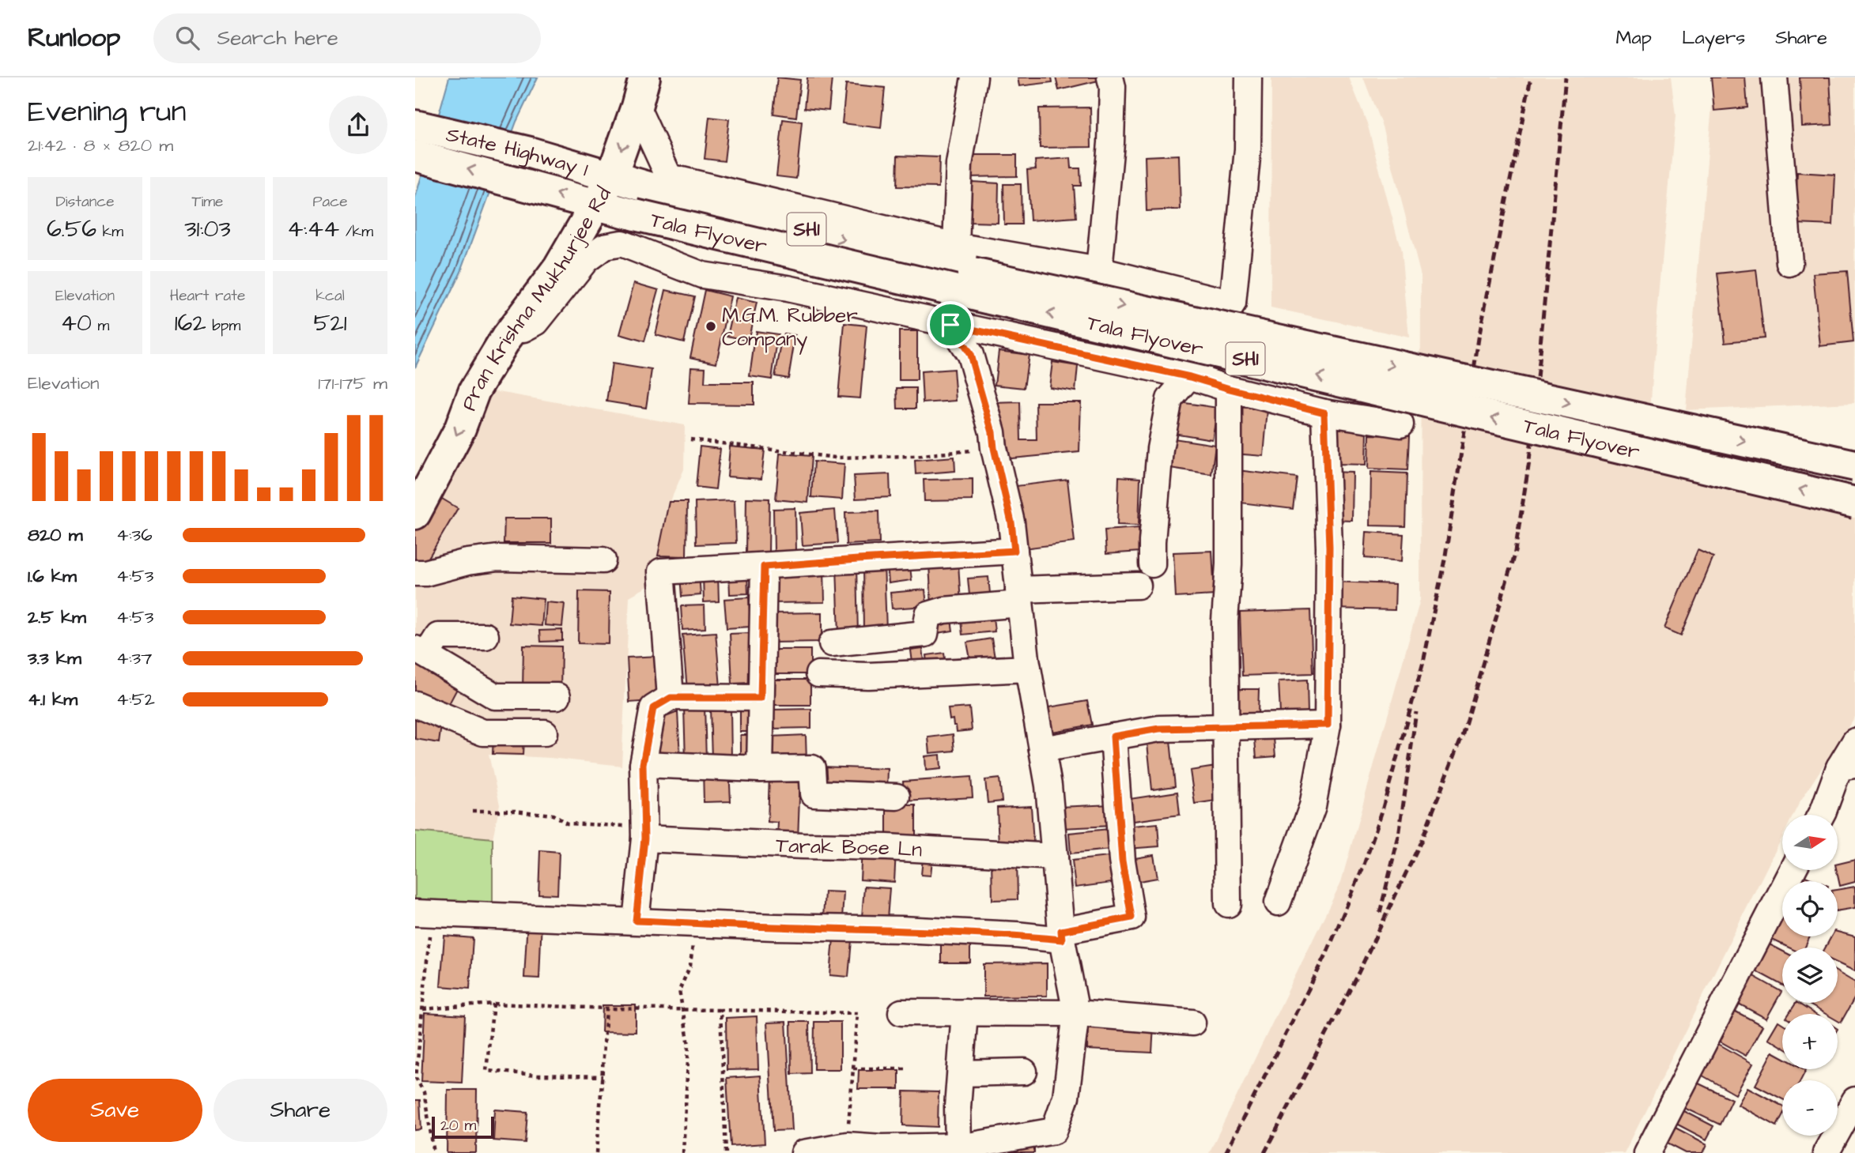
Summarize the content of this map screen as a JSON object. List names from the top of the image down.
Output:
{
  "streets": {
    "main road": [
      "State Highway 1",
      "SH1",
      "Tala Flyover",
      "Pran Krishna Mukhurjee Rd"
    ],
    "street": ["Tarak Bose Ln"]
  },
  "crossings": [
    ["State Highway 1", "Tala Flyover"],
    ["State Highway 1", "Pran Krishna Mukhurjee Rd"],
    ["Tala Flyover", "Pran Krishna Mukhurjee Rd"]
  ],
  "one_way": ["Pran Krishna Mukhurjee Rd"],
  "places": ["M.G.M. Rubber Company"],
  "scale_bar": "20 m",
  "north": "right",
  "page": {
    "header": "Runloop",
    "search": "Search here",
    "nav": ["Map", "Layers", "Share"],
    "heading": ["Evening run", "21:42 · 8 × 820 m"],
    "stats": [
      ["Distance", "6.56 km"],
      ["Time", "31:03"],
      ["Pace", "4:44 /km"],
      ["Elevation", "40 m"],
      ["Heart rate", "162 bpm"],
      ["kcal", "521"]
    ],
    "chart": ["Elevation", "171–175 m"],
    "list": [
      {
        "name": "820 m",
        "note": "4:36"
      },
      {
        "name": "1.6 km",
        "note": "4:53"
      },
      {
        "name": "2.5 km",
        "note": "4:53"
      },
      {
        "name": "3.3 km",
        "note": "4:37"
      },
      {
        "name": "4.1 km",
        "note": "4:52"
      }
    ],
    "map_buttons": ["+", "−"],
    "buttons": ["Save", "Share"],
    "scale": "20 m"
  }
}
